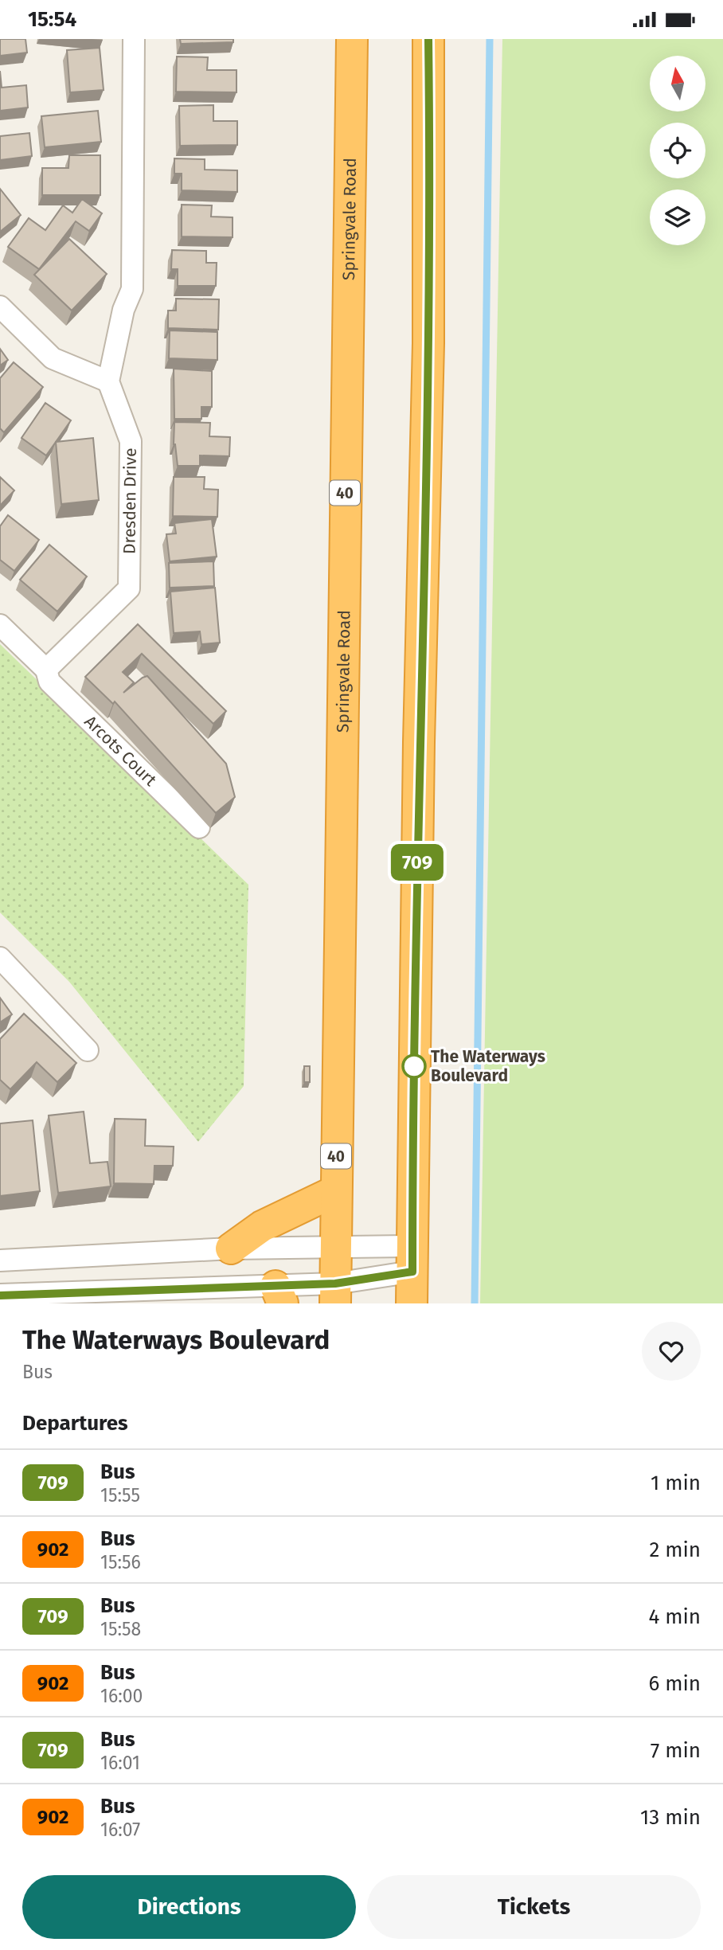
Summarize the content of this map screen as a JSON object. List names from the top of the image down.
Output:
{
  "streets": {
    "highway": ["Springvale Road", "40"],
    "street": ["Dresden Drive", "Arcots Court"]
  },
  "crossings": [
    ["Dresden Drive", "Arcots Court"]
  ],
  "places": ["The Waterways Boulevard"],
  "lines": ["bus line 709"],
  "north": "top",
  "page": {
    "status": "15:54",
    "on_map": "709",
    "heading": [
      ["The Waterways Boulevard", "Bus"],
      "Departures"
    ],
    "list": [
      {
        "mark": "709",
        "name": "Bus",
        "note": "15:55",
        "value": "1 min"
      },
      {
        "mark": "902",
        "name": "Bus",
        "note": "15:56",
        "value": "2 min"
      },
      {
        "mark": "709",
        "name": "Bus",
        "note": "15:58",
        "value": "4 min"
      },
      {
        "mark": "902",
        "name": "Bus",
        "note": "16:00",
        "value": "6 min"
      },
      {
        "mark": "709",
        "name": "Bus",
        "note": "16:01",
        "value": "7 min"
      },
      {
        "mark": "902",
        "name": "Bus",
        "note": "16:07",
        "value": "13 min"
      }
    ],
    "buttons": ["Directions", "Tickets"]
  }
}
